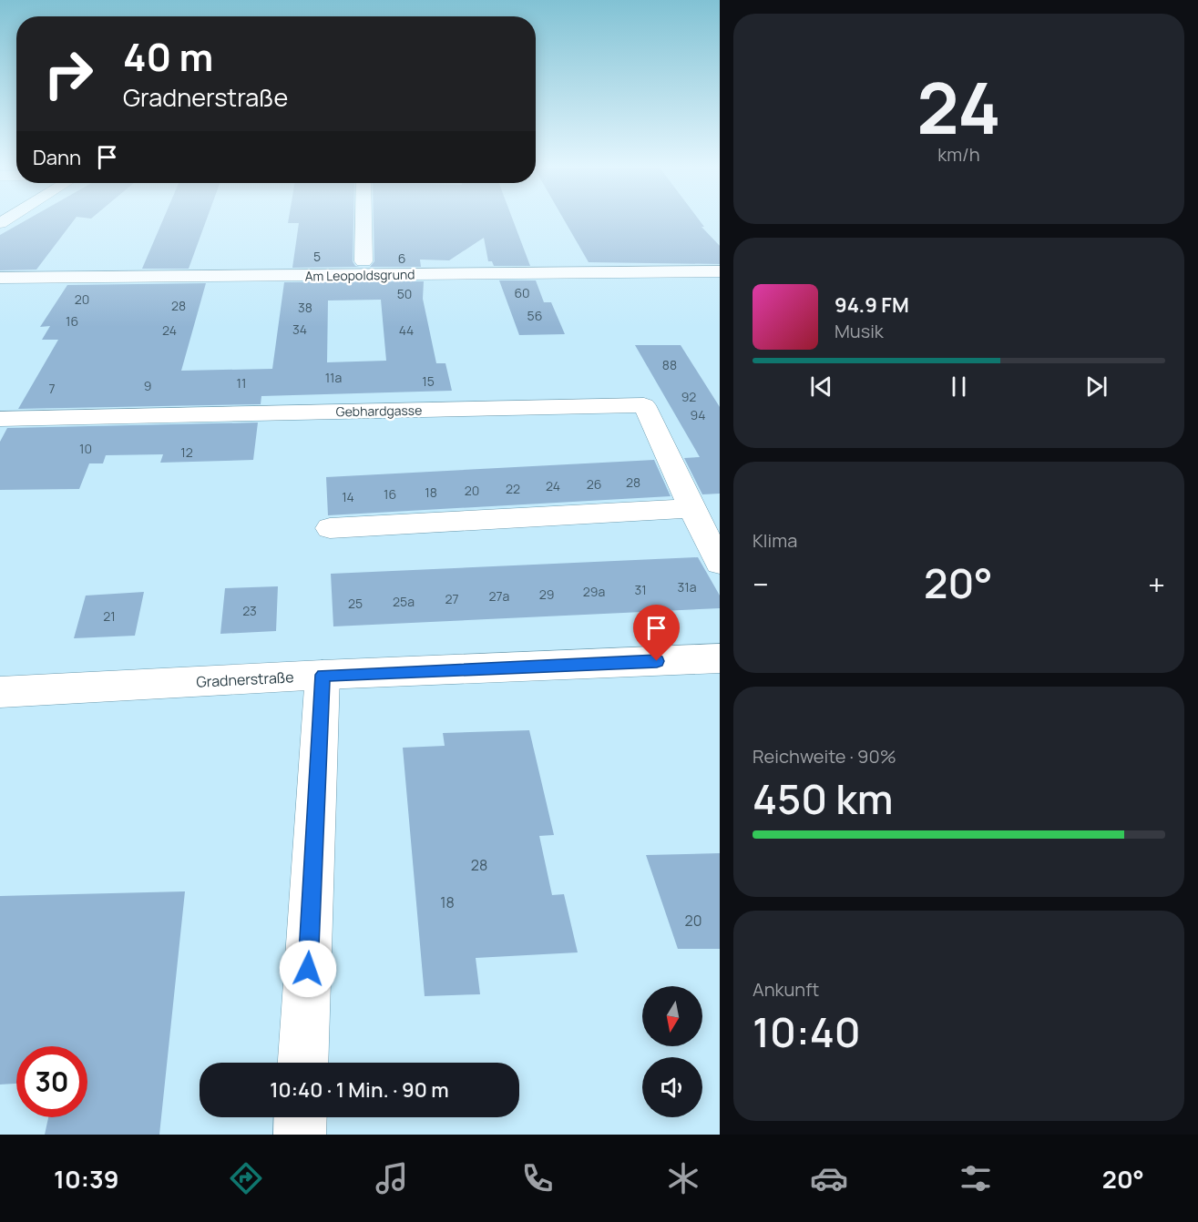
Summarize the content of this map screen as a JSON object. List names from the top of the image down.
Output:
{
  "streets": {
    "street": ["Am Leopoldsgrund", "Gebhardgasse", "Gradnerstraße"]
  },
  "house_numbers": [
    "5",
    "6",
    "60",
    "50",
    "20",
    "28",
    "38",
    "56",
    "16",
    "34",
    "24",
    "44",
    "88",
    "11a",
    "15",
    "11",
    "9",
    "7",
    "92",
    "94",
    "10",
    "12",
    "28",
    "26",
    "24",
    "22",
    "20",
    "18",
    "16",
    "14",
    "31a",
    "31",
    "29a",
    "29",
    "27a",
    "27",
    "25a",
    "25",
    "23",
    "21",
    "28",
    "18",
    "20"
  ],
  "north": "bottom",
  "page": {
    "tile": [
      ["24", "km/h"],
      "Klima",
      ["Reichweite · 90%", "450 km"],
      ["Ankunft", "10:40"]
    ],
    "turn": ["40 m", "Gradnerstraße"],
    "then": "Dann",
    "song": ["94.9 FM", "Musik"],
    "heat": ["−", "20°", "+"],
    "limit": "30",
    "trip": "10:40 · 1 Min. · 90 m",
    "tabs": ["10:39", "20°"]
  }
}
